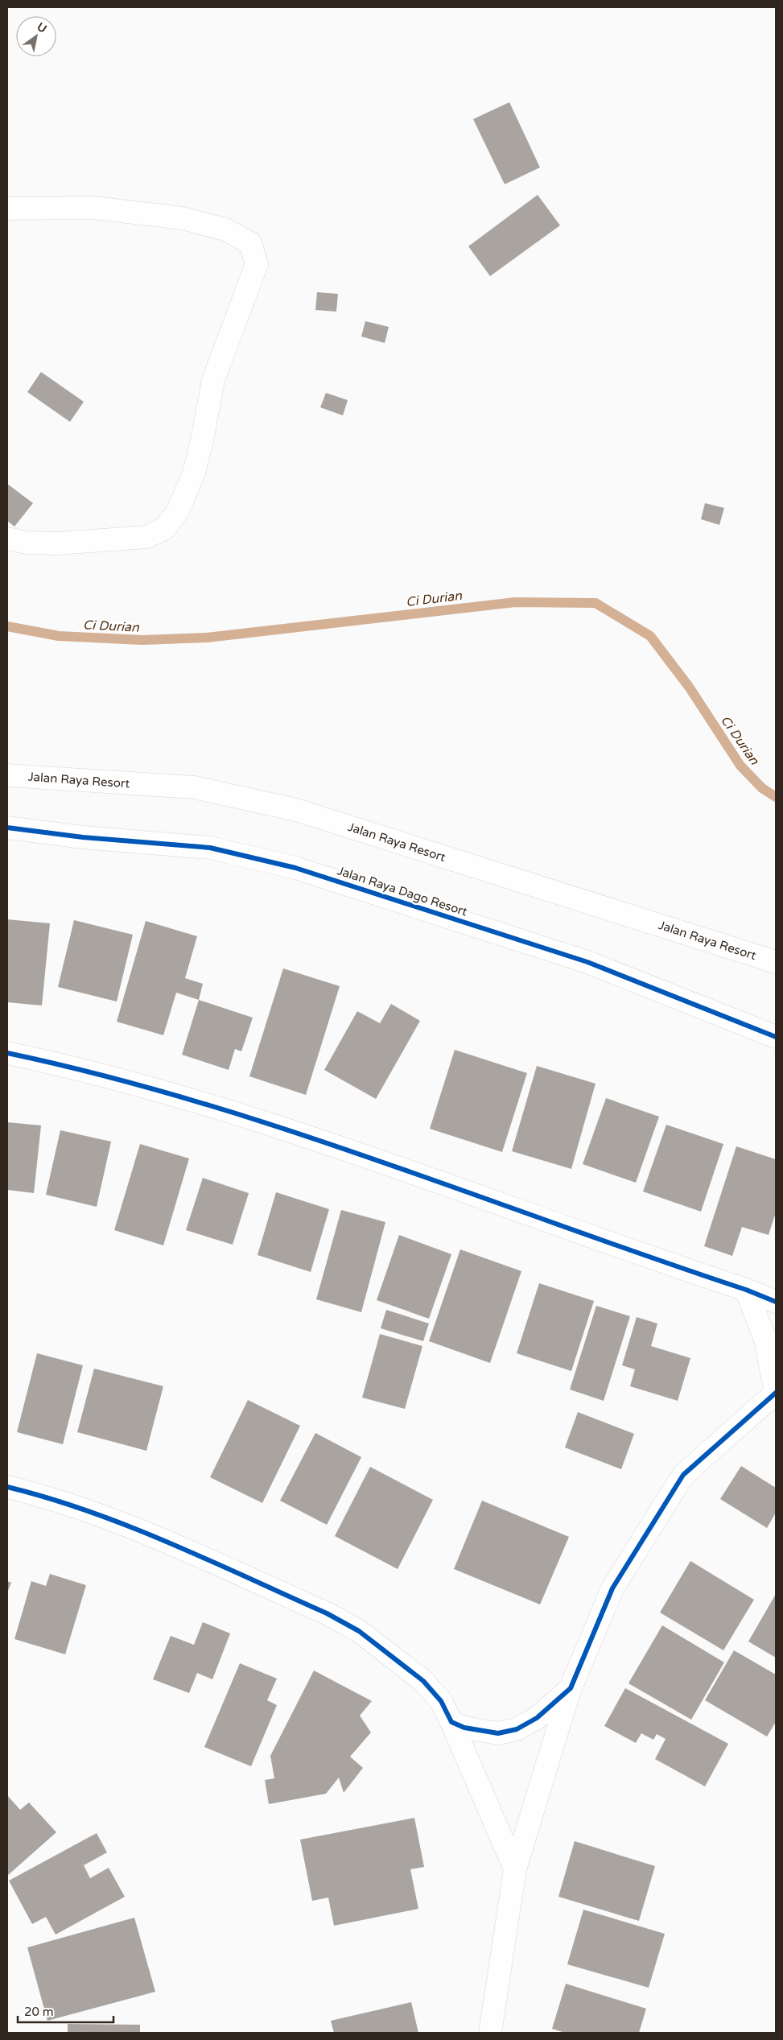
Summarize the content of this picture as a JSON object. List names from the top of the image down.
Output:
{
  "streets": {
    "street": ["Jalan Raya Resort", "Jalan Raya Dago Resort"]
  },
  "water": ["Ci Durian"],
  "scale_bar": "20 m",
  "north": "top right"
}
